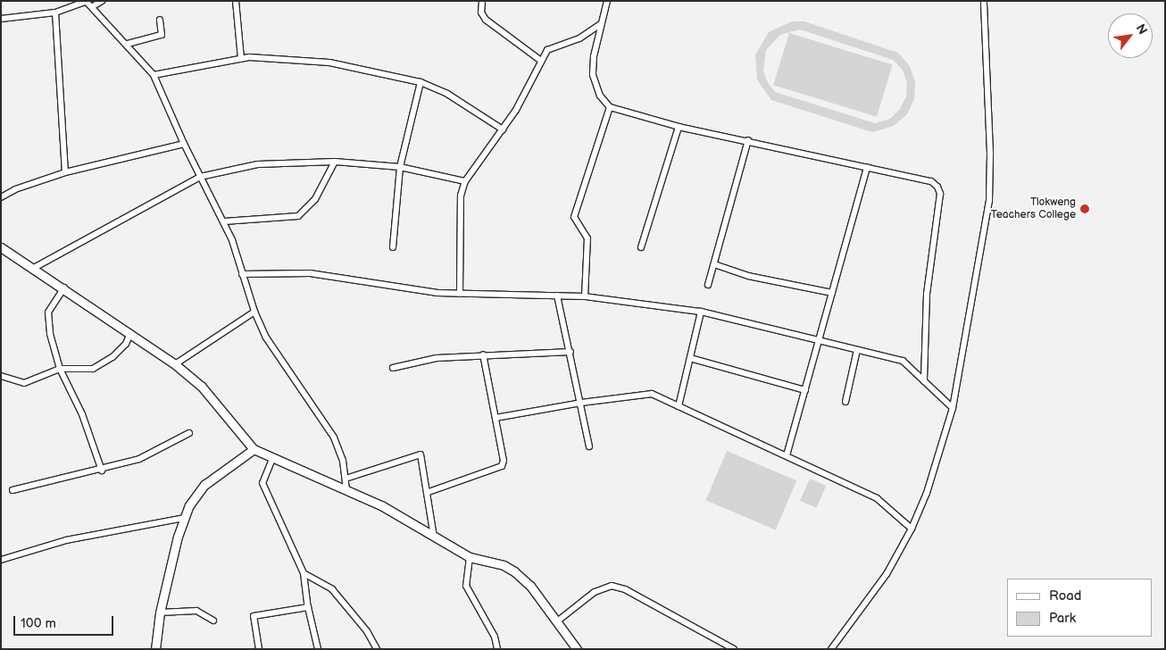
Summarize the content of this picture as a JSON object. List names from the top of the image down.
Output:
{
  "places": ["Tlokweng Teachers College"],
  "legend": ["Road", "Park"],
  "scale_bar": "100 m",
  "north": "top right"
}
